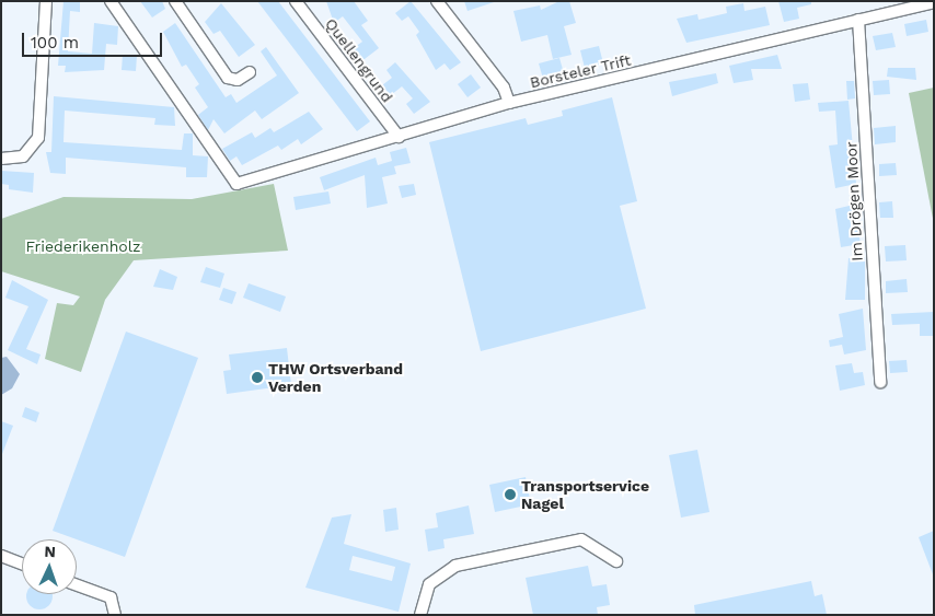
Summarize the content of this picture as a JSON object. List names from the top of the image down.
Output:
{
  "streets": {
    "street": ["Quellengrund", "Borsteler Trift", "Im Drögen Moor"]
  },
  "crossings": [
    ["Quellengrund", "Borsteler Trift"],
    ["Borsteler Trift", "Im Drögen Moor"]
  ],
  "parks": ["Friederikenholz"],
  "places": ["THW Ortsverband Verden", "Transportservice Nagel"],
  "scale_bar": "100 m",
  "north": "top"
}
